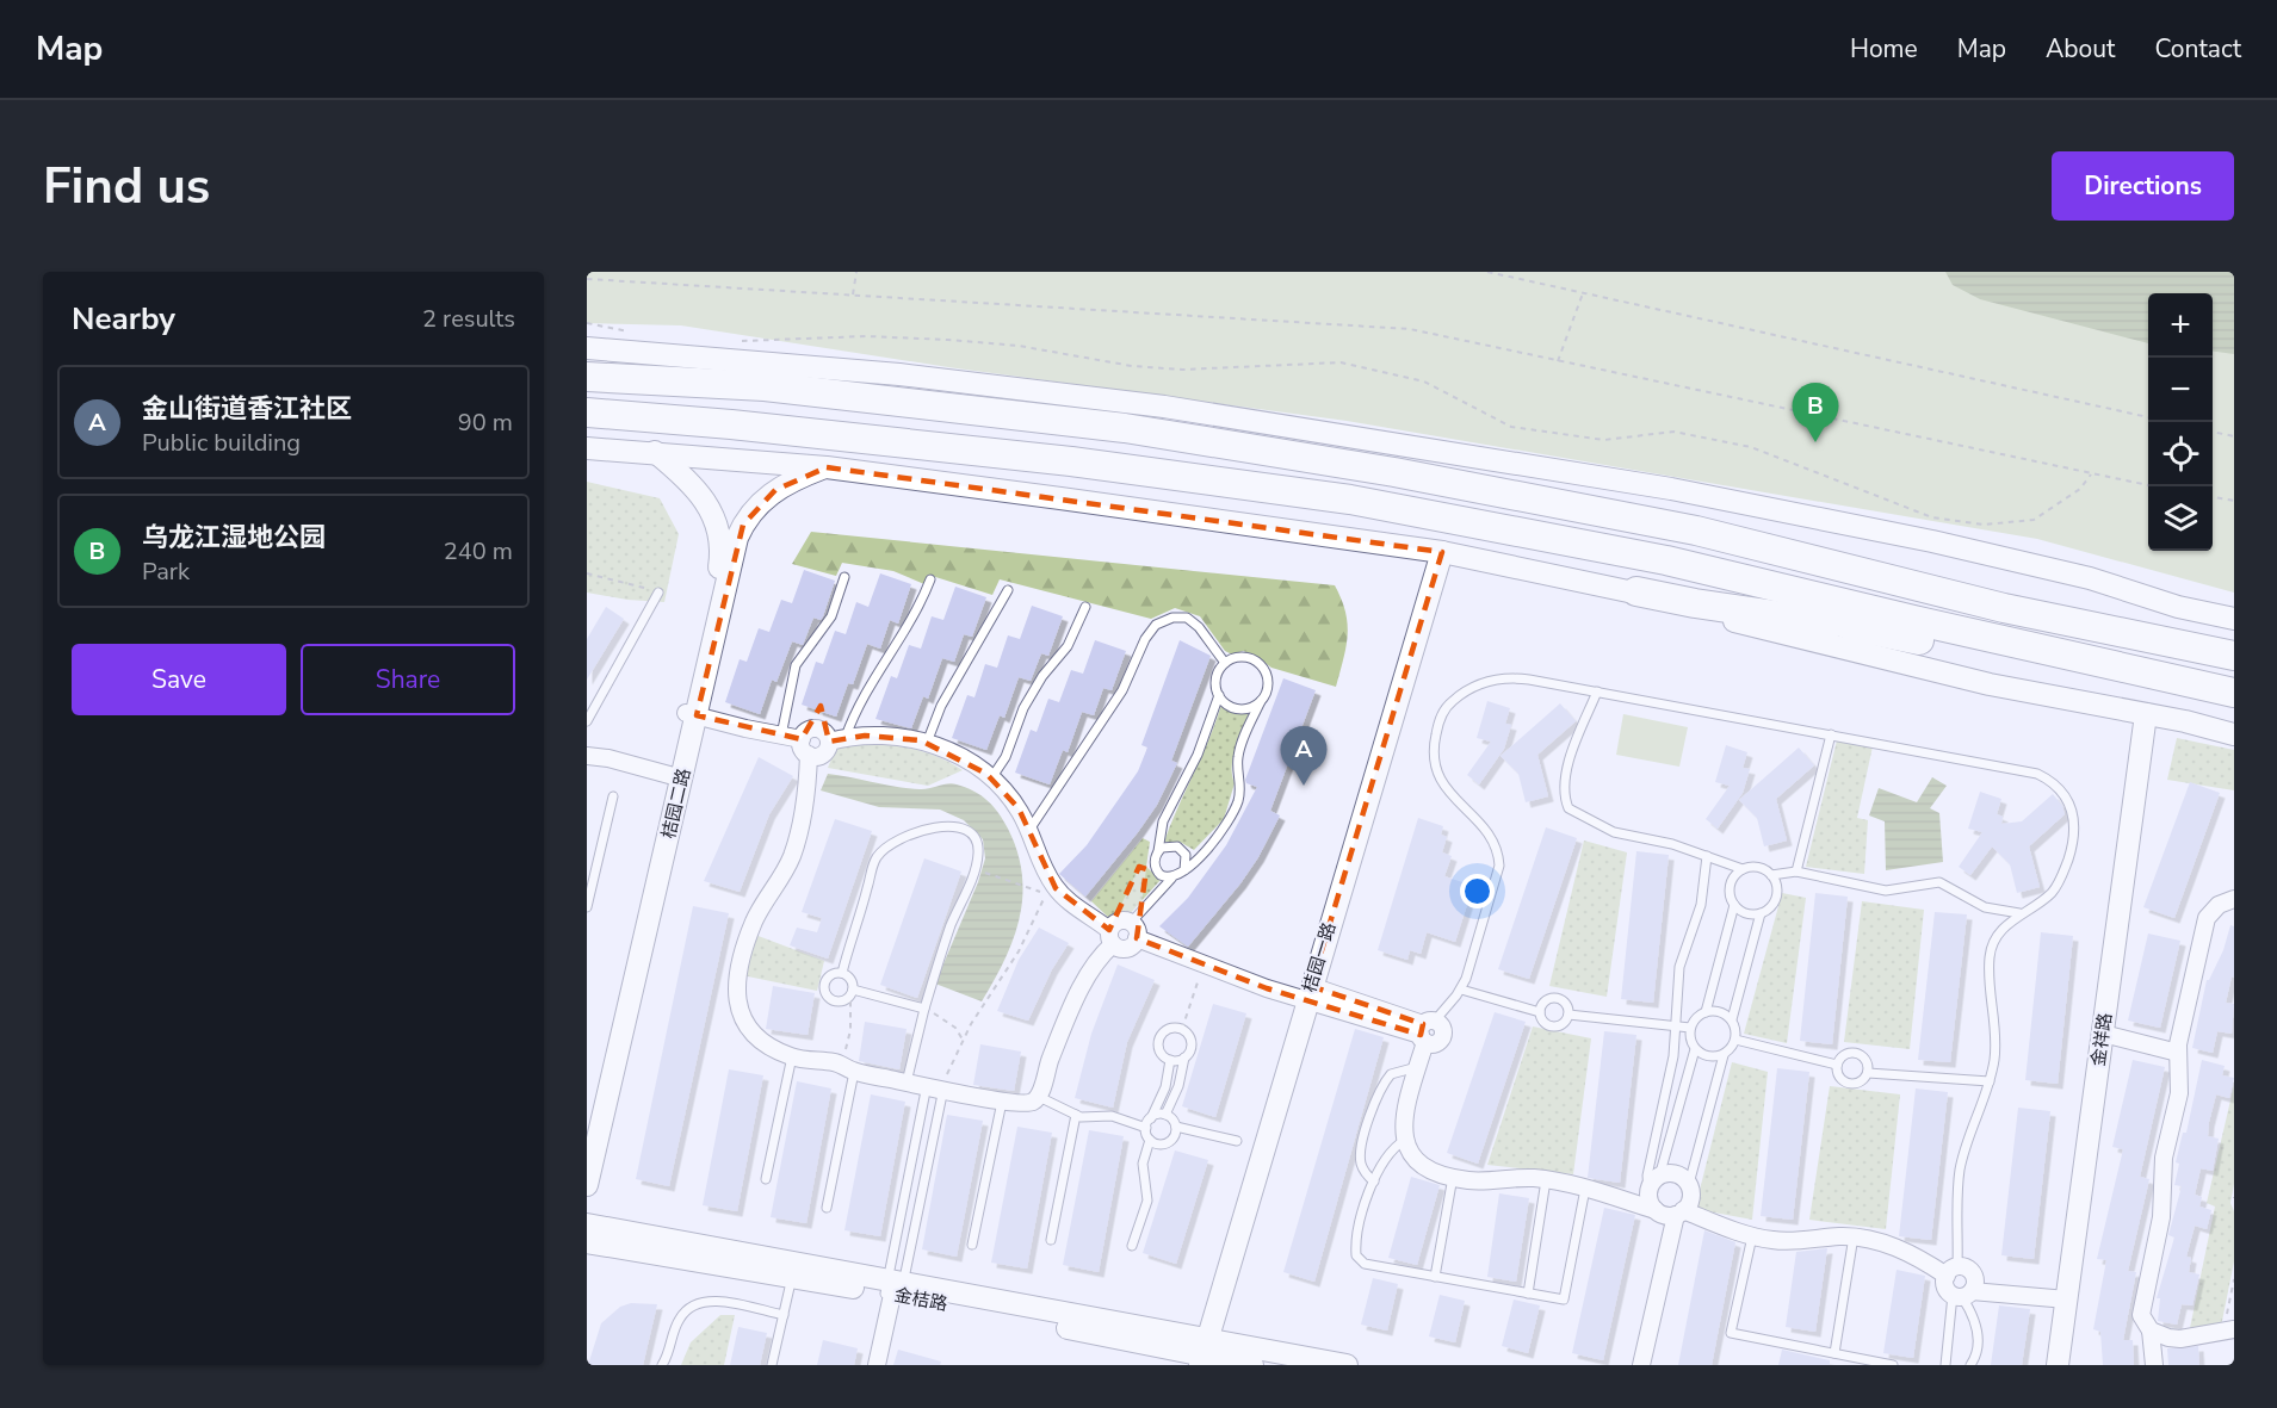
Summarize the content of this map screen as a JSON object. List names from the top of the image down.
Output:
{
  "streets": {
    "main road": [
      "桔园二路",
      "桔园一路",
      "金祥路",
      "金桔路"
    ]
  },
  "crossings": [
    ["桔园一路", "金桔路"]
  ],
  "page": {
    "header": "Map",
    "nav": [
      "Home",
      "Map",
      "About",
      "Contact"
    ],
    "buttons": [
      "Directions",
      ["Save", "Share"]
    ],
    "title": "Find us",
    "heading": ["Nearby", "2 results"],
    "map_buttons": ["+", "−"],
    "list": [
      {
        "mark": "A",
        "name": "金山街道香江社区",
        "note": "Public building",
        "value": "90 m"
      },
      {
        "mark": "B",
        "name": "乌龙江湿地公园",
        "note": "Park",
        "value": "240 m"
      }
    ],
    "pins": ["B", "A"]
  }
}
